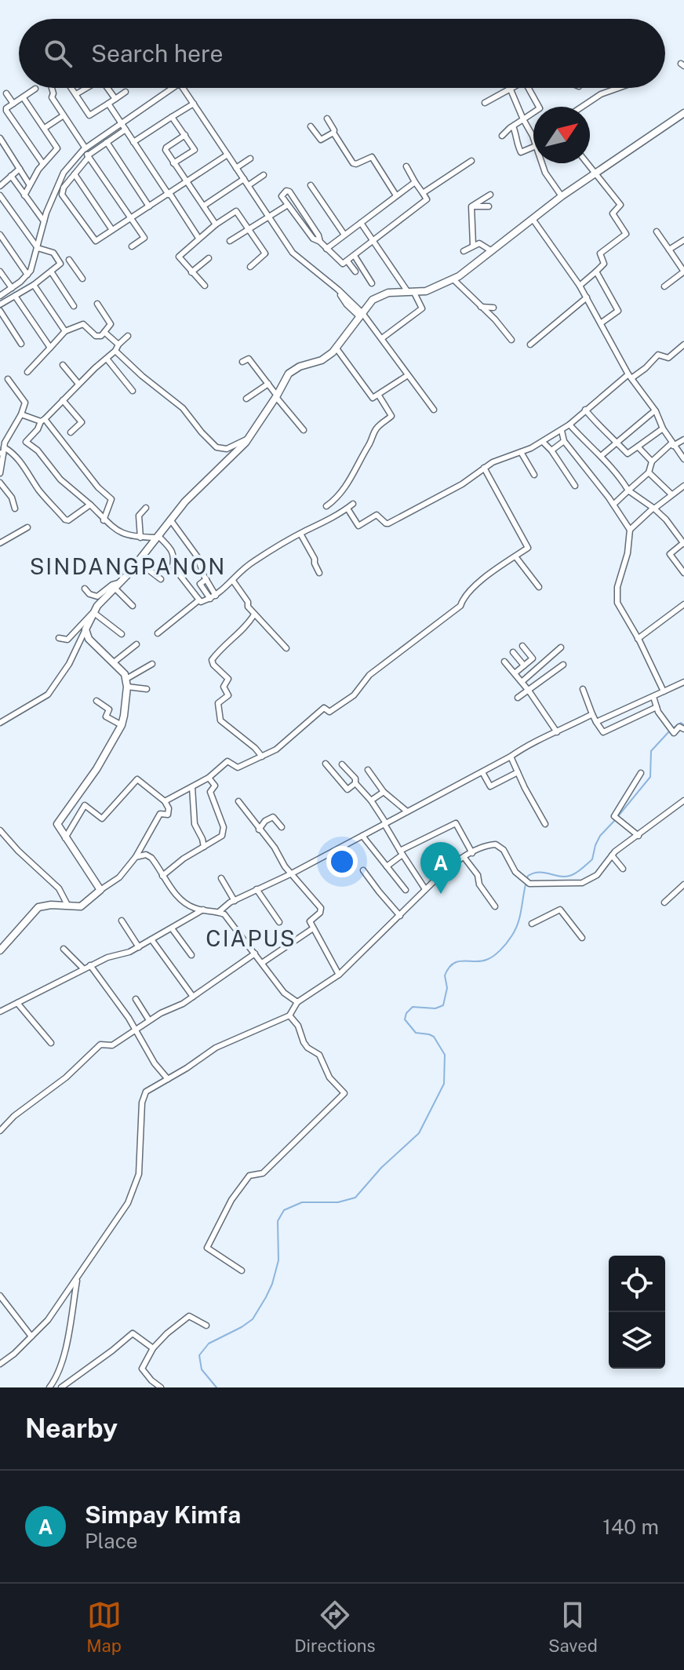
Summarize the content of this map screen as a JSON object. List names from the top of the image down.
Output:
{
  "districts": ["SINDANGPANON", "CIAPUS"],
  "north": "top right",
  "page": {
    "search": "Search here",
    "pins": "A",
    "heading": "Nearby",
    "list": [
      {
        "mark": "A",
        "name": "Simpay Kimfa",
        "note": "Place",
        "value": "140 m"
      }
    ],
    "nav": ["Map", "Directions", "Saved"]
  }
}
